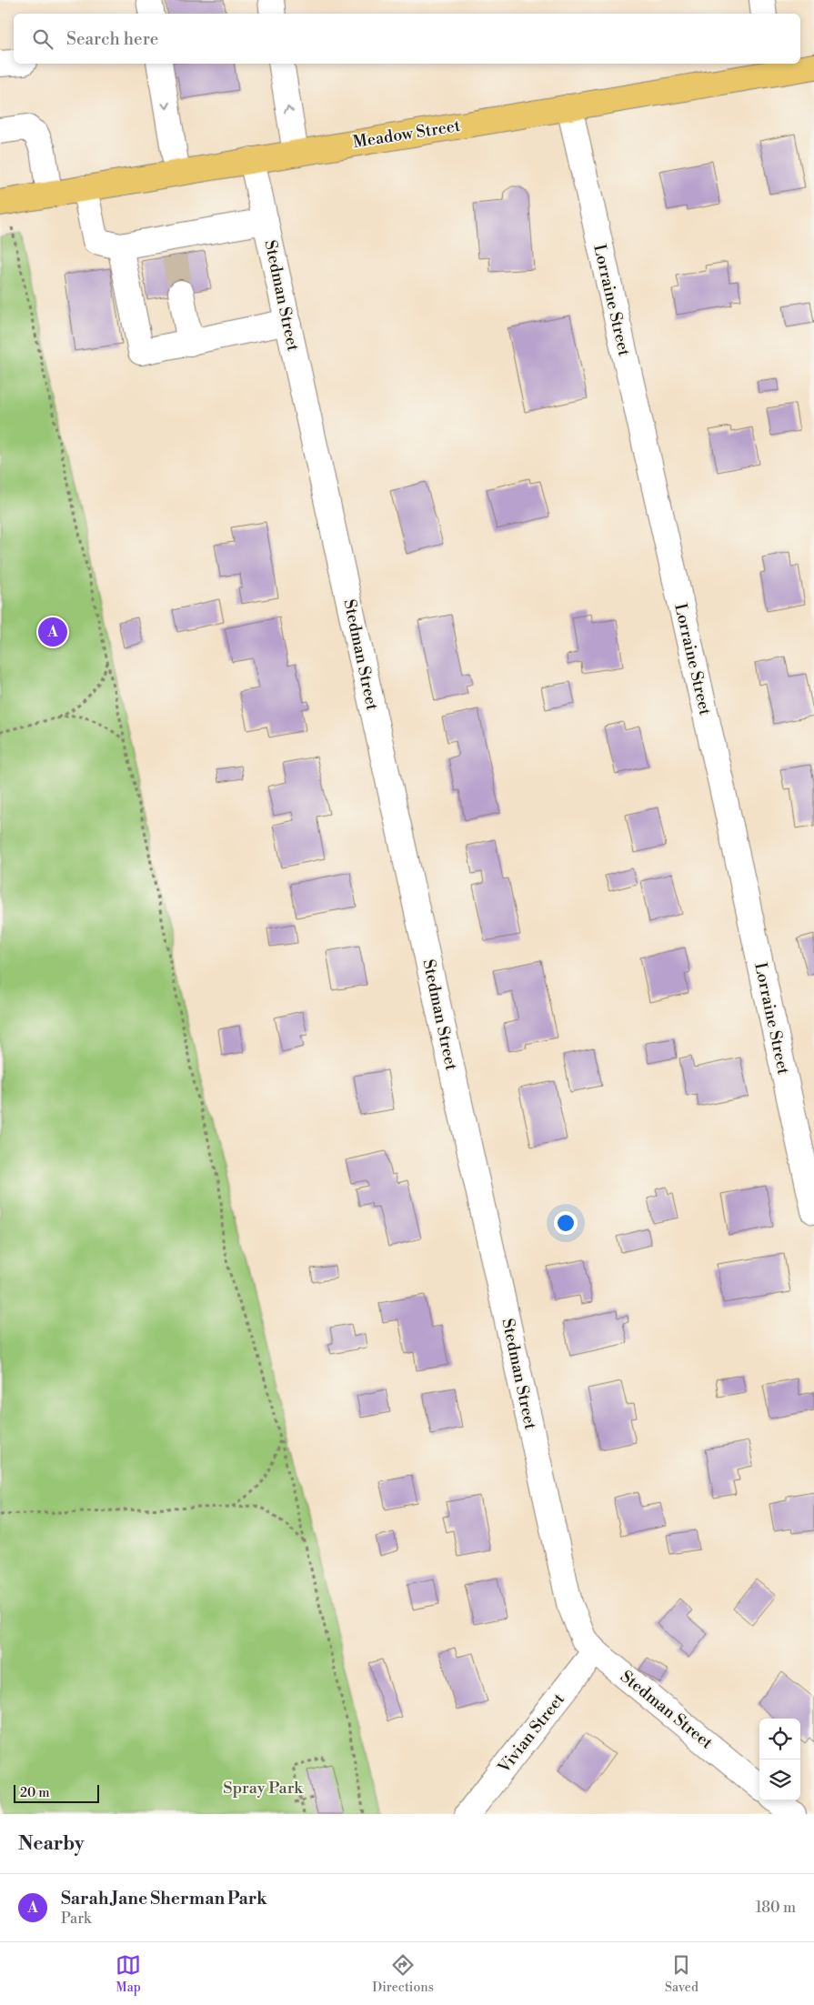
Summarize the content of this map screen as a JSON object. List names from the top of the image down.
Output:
{
  "streets": {
    "main road": ["Meadow Street"],
    "street": ["Stedman Street", "Lorraine Street", "Vivian Street"]
  },
  "crossings": [
    ["Meadow Street", "Stedman Street"],
    ["Meadow Street", "Lorraine Street"],
    ["Stedman Street", "Vivian Street"]
  ],
  "parks": ["Spray Park"],
  "scale_bar": "20 m",
  "page": {
    "search": "Search here",
    "pins": "A",
    "scale": "20 m",
    "heading": "Nearby",
    "list": [
      {
        "mark": "A",
        "name": "Sarah Jane Sherman Park",
        "note": "Park",
        "value": "180 m"
      }
    ],
    "nav": ["Map", "Directions", "Saved"]
  }
}
